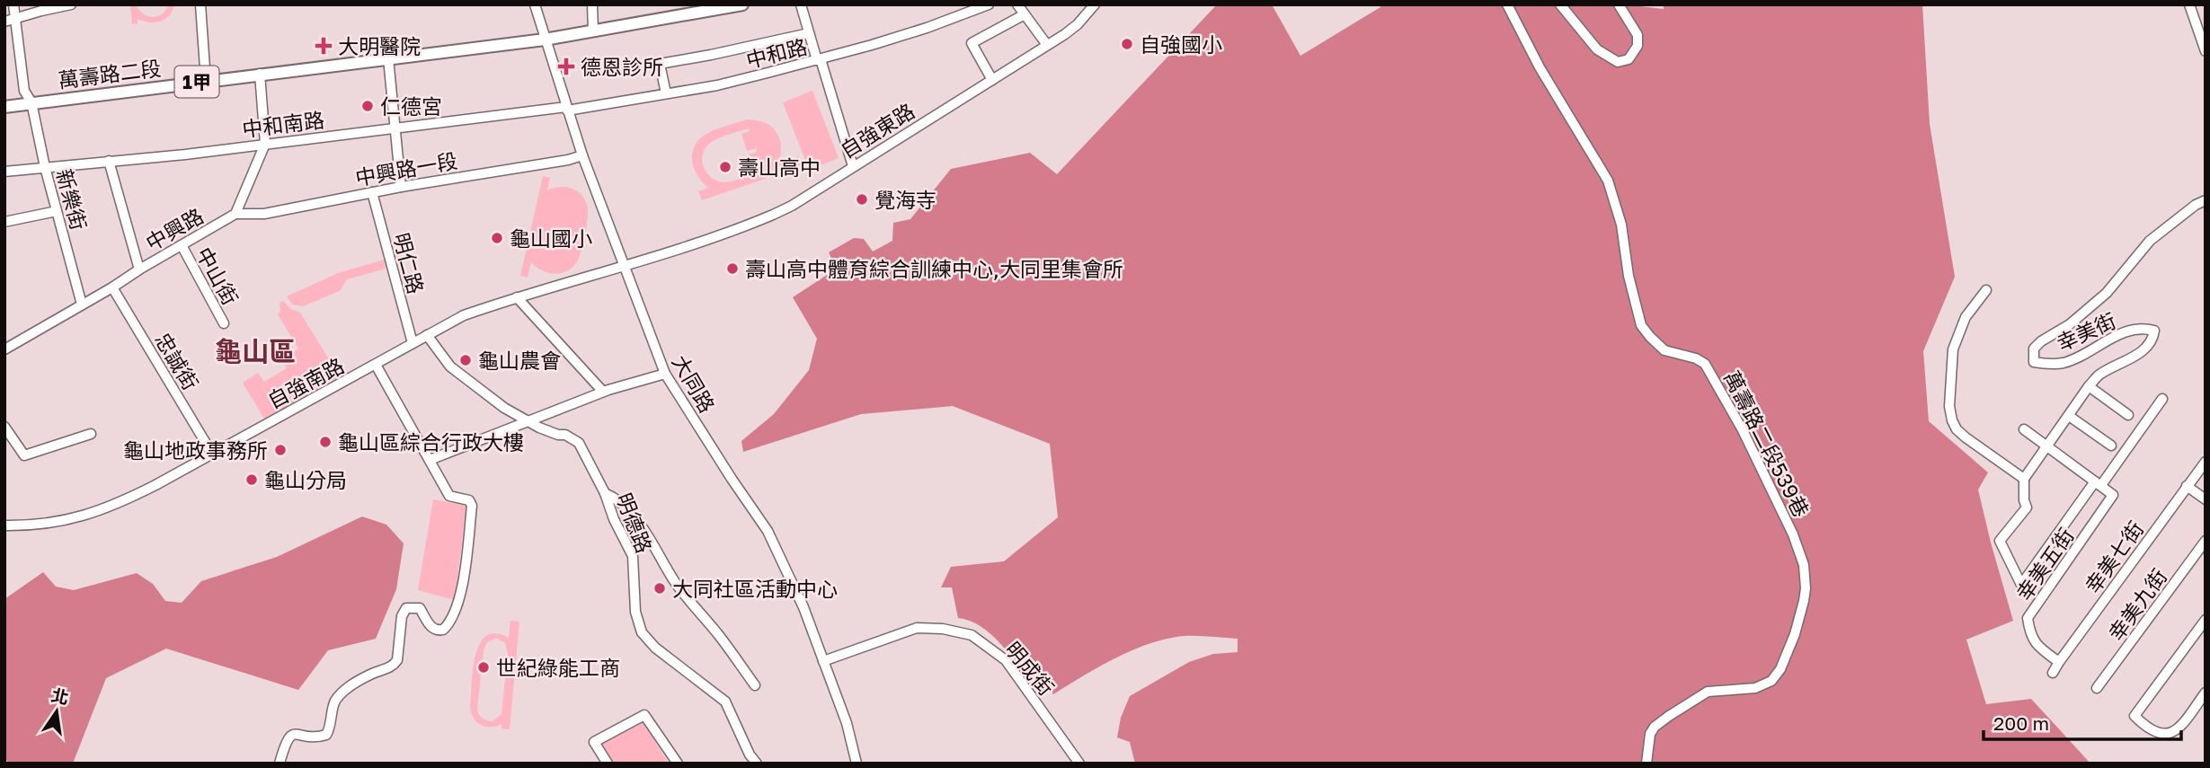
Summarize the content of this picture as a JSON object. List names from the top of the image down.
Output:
{
  "streets": {
    "main road": ["萬壽路二段", "1甲"],
    "street": [
      "中和路",
      "中和南路",
      "自強東路",
      "中興路一段",
      "新樂街",
      "中興路",
      "明仁路",
      "中山街",
      "幸美街",
      "忠誠街",
      "自強南路",
      "大同路",
      "萬壽路二段539巷",
      "明德路",
      "幸美七街",
      "幸美五街",
      "幸美九街",
      "明成街"
    ]
  },
  "crossings": [
    ["中和路", "中和南路"],
    ["中和路", "大同路"],
    ["萬壽路二段", "新樂街"],
    ["萬壽路二段", "中興路"],
    ["萬壽路二段", "大同路"],
    ["中和南路", "新樂街"],
    ["中和南路", "中興路"],
    ["中和南路", "大同路"],
    ["自強東路", "自強南路"],
    ["自強東路", "大同路"],
    ["中興路一段", "中興路"],
    ["中興路一段", "明仁路"],
    ["中興路一段", "大同路"],
    ["新樂街", "中興路"],
    ["中興路", "中山街"],
    ["中興路", "忠誠街"],
    ["明仁路", "自強南路"],
    ["忠誠街", "自強南路"],
    ["自強南路", "大同路"],
    ["自強南路", "明德路"],
    ["大同路", "明成街"],
    ["幸美七街", "幸美五街"]
  ],
  "districts": ["龜山區"],
  "places": {
    "other": [
      "自強國小",
      "仁德宮",
      "壽山高中",
      "覺海寺",
      "龜山國小",
      "壽山高中體育綜合訓練中心,大同里集會所",
      "龜山農會",
      "龜山區綜合行政大樓",
      "龜山地政事務所",
      "龜山分局",
      "大同社區活動中心",
      "世紀綠能工商"
    ],
    "health": ["大明醫院", "德恩診所"]
  },
  "scale_bar": "200 m",
  "north": "top"
}
